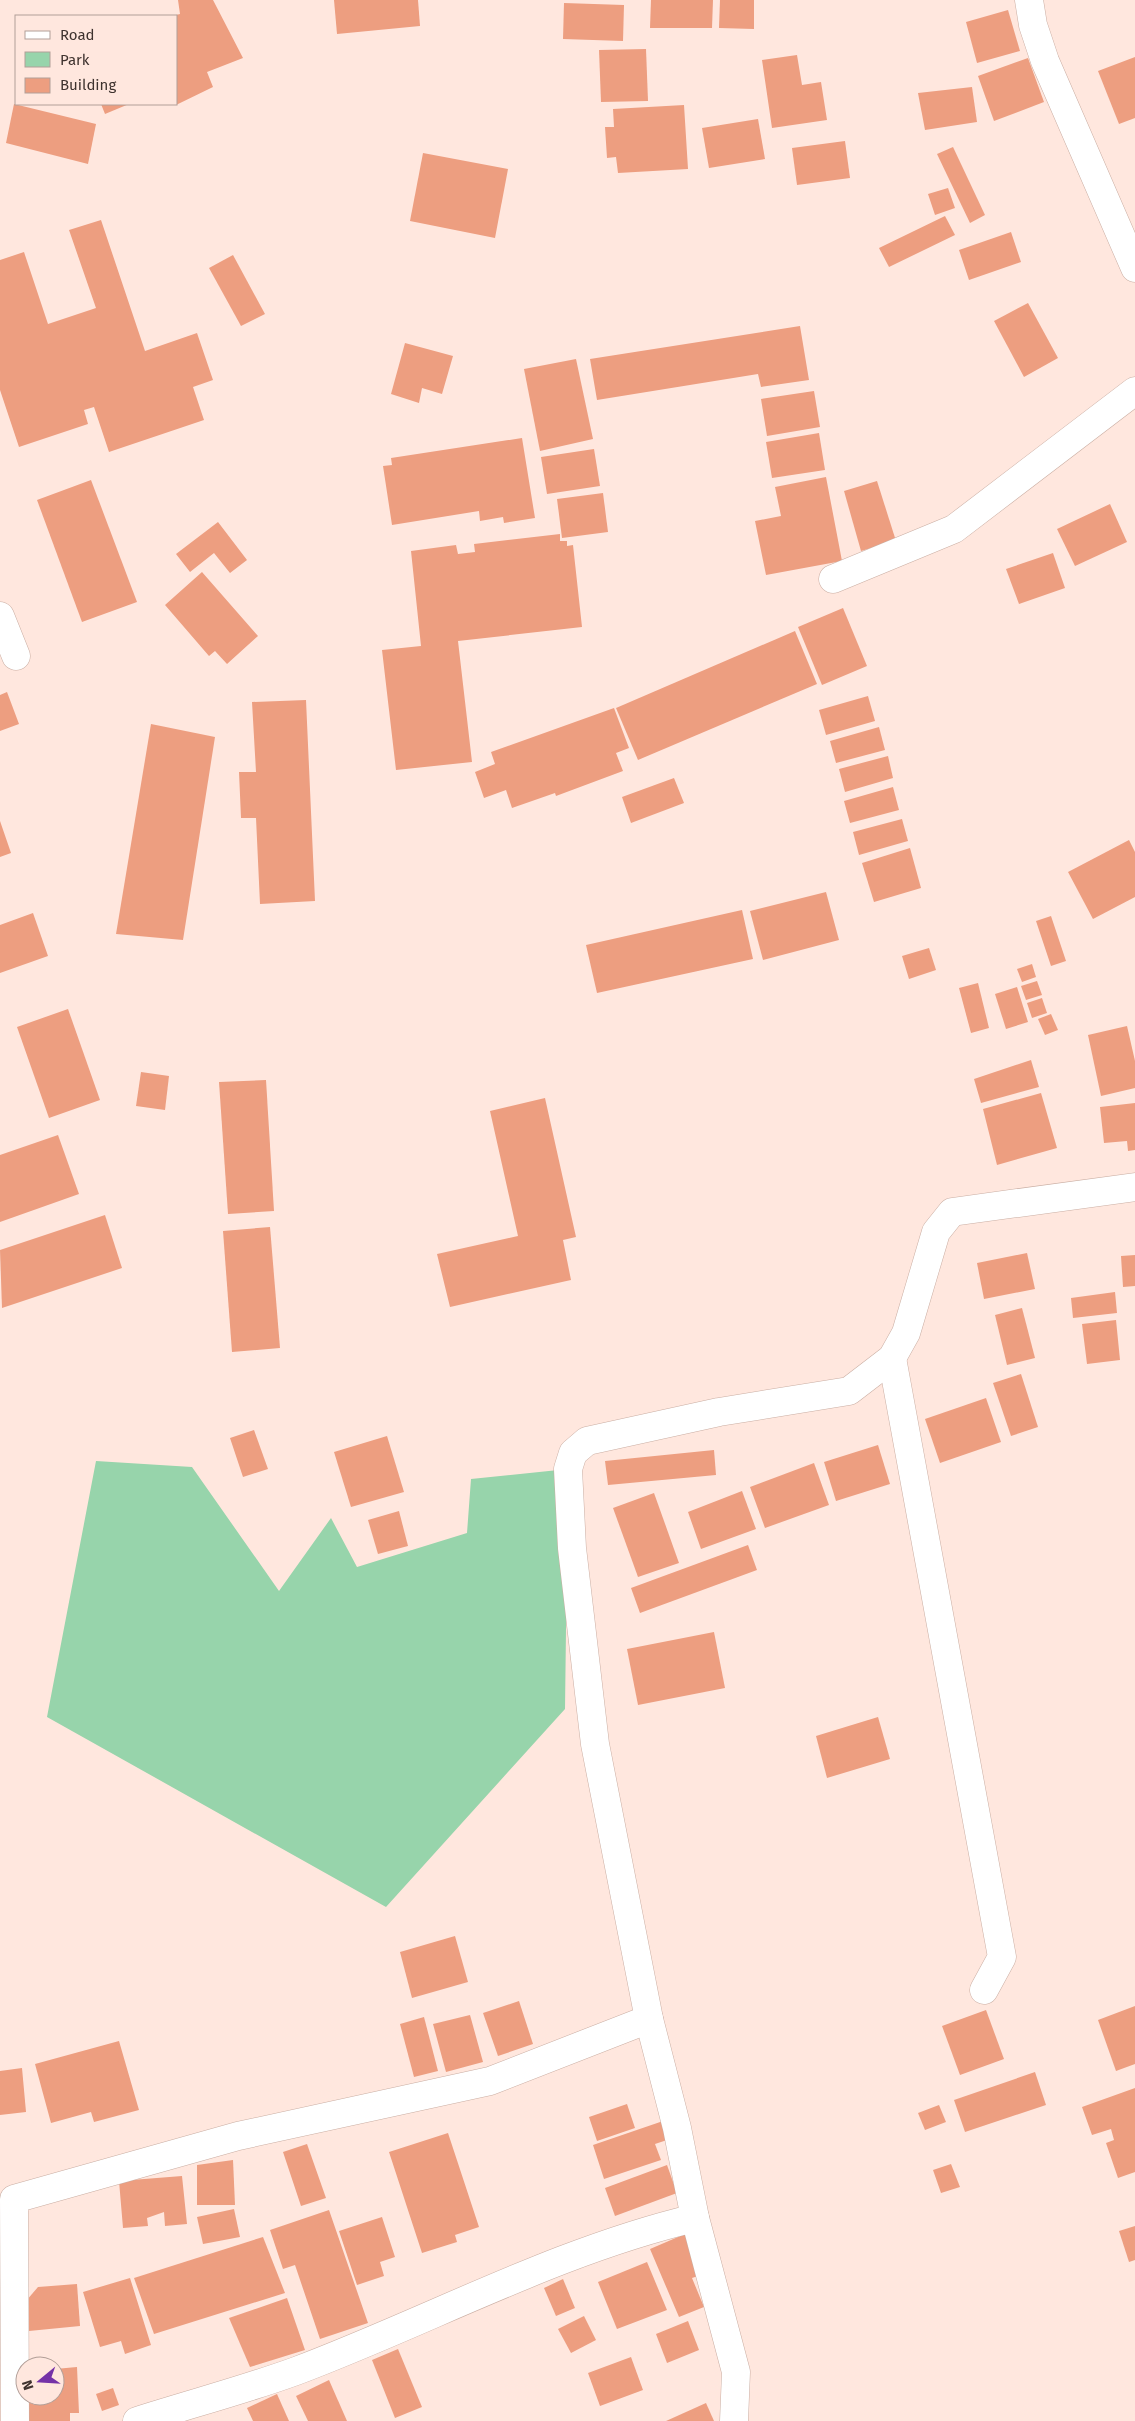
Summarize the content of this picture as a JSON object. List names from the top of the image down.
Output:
{
  "legend": ["Road", "Park", "Building"],
  "north": "left"
}
